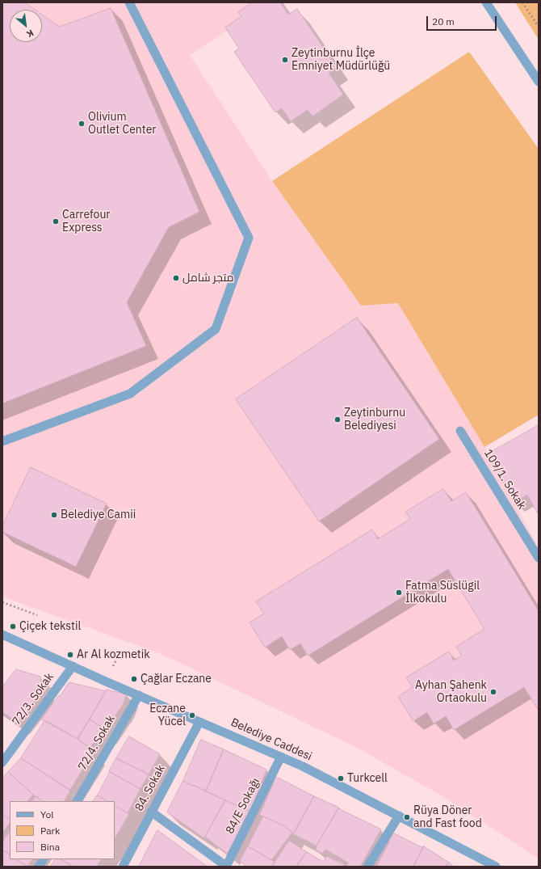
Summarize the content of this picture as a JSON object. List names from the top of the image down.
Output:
{
  "streets": {
    "street": [
      "109/1. Sokak",
      "72/3. Sokak",
      "Belediye Caddesi",
      "72/4. Sokak",
      "84. Sokak",
      "84/E Sokağı"
    ]
  },
  "crossings": [
    ["72/3. Sokak", "Belediye Caddesi"],
    ["Belediye Caddesi", "72/4. Sokak"],
    ["Belediye Caddesi", "84. Sokak"],
    ["Belediye Caddesi", "84/E Sokağı"]
  ],
  "places": [
    "Zeytinburnu İlçe Emniyet Müdürlüğü",
    "Olivium Outlet Center",
    "Carrefour Express",
    "متجر شامل",
    "Zeytinburnu Belediyesi",
    "Belediye Camii",
    "Fatma Süslügil İlkokulu",
    "Çiçek tekstil",
    "Ar Al kozmetik",
    "Çağlar Eczane",
    "Ayhan Şahenk Ortaokulu",
    "Eczane Yücel",
    "Turkcell",
    "Rüya Döner and Fast food"
  ],
  "legend": ["Yol", "Park", "Bina"],
  "scale_bar": "20 m",
  "north": "bottom right"
}
